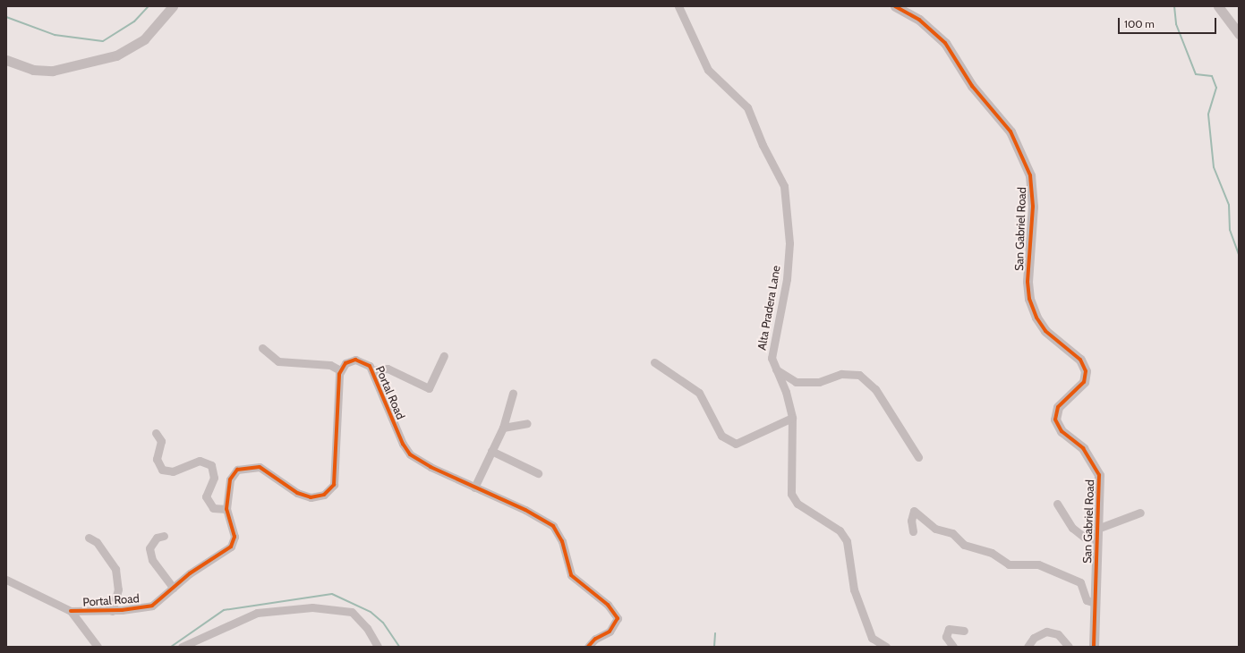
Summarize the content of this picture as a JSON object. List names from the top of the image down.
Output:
{
  "streets": {
    "street": ["San Gabriel Road", "Alta Pradera Lane", "Portal Road"]
  },
  "scale_bar": "100 m"
}
